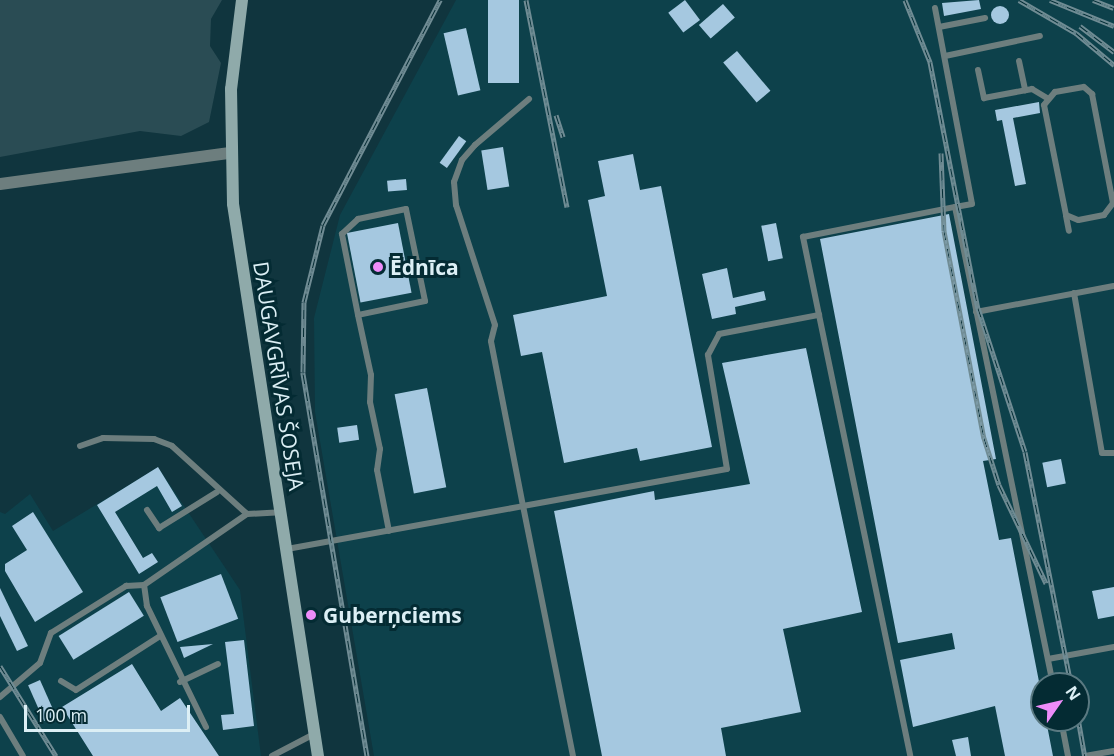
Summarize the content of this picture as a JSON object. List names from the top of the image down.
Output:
{
  "streets": {
    "main road": ["DAUGAVGRĪVAS ŠOSEJA"]
  },
  "places": ["Ēdnīca", "Guberņciems"],
  "scale_bar": "100 m",
  "north": "top right"
}
